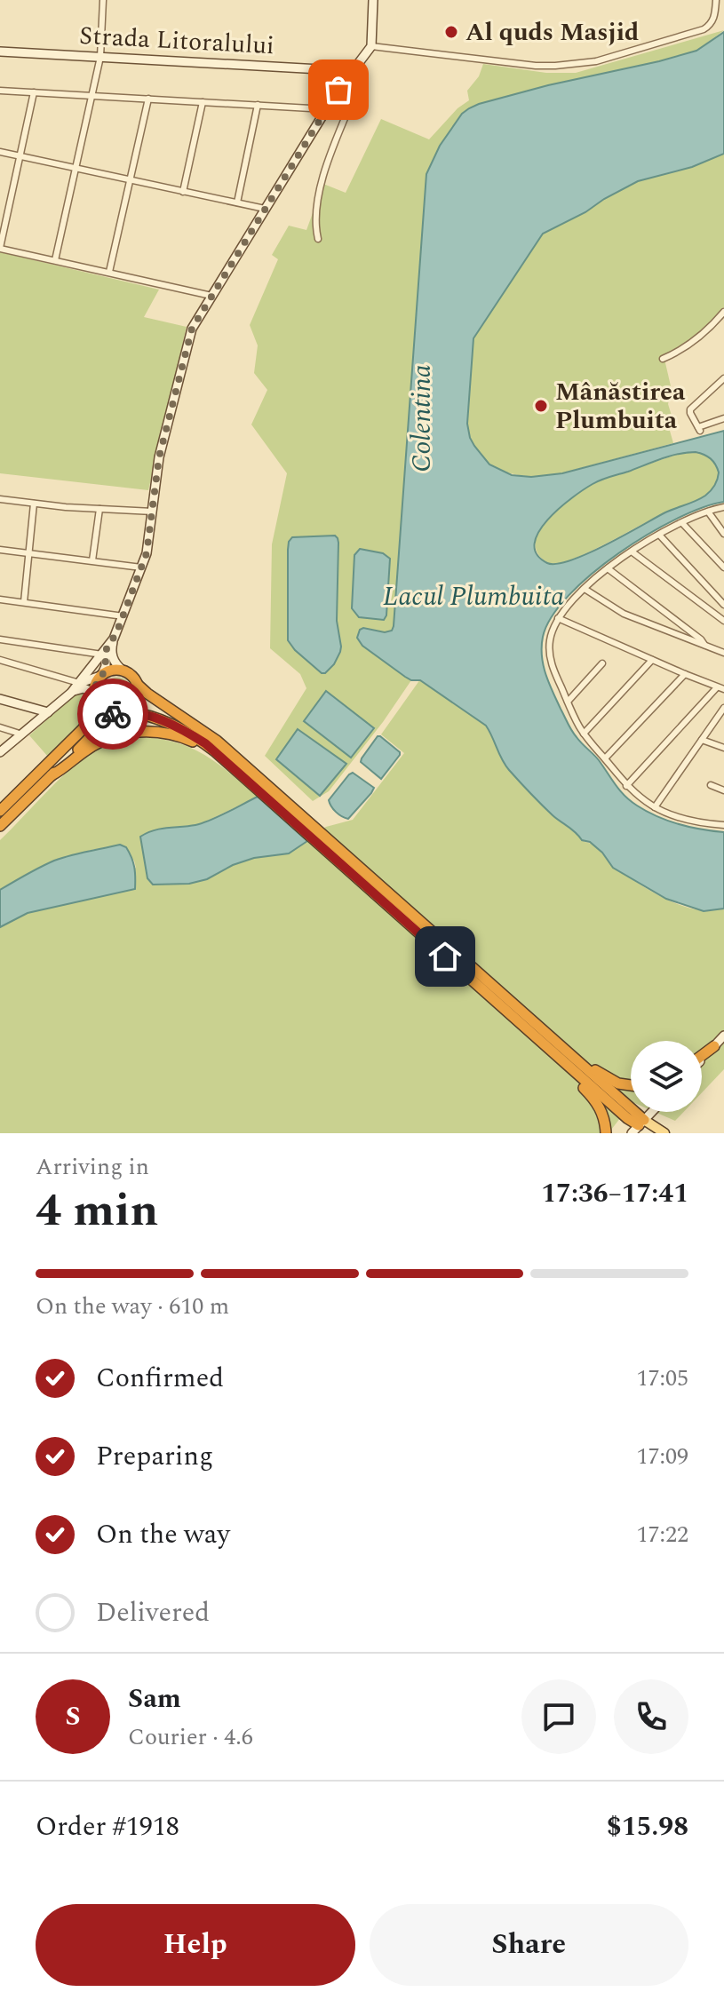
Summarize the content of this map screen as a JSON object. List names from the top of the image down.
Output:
{
  "streets": {
    "main road": ["Strada Litoralului"]
  },
  "water": ["Colentina", "Lacul Plumbuita"],
  "places": ["Al quds Masjid", "Mânăstirea Plumbuita"],
  "page": {
    "heading": ["4 min", "Arriving in", "17:36–17:41"],
    "panel": [
      "Sam",
      "Courier · 4.6",
      "Order #1918",
      "$15.98"
    ],
    "bar": "On the way · 610 m",
    "list": [
      ["Confirmed", "17:05"],
      ["Preparing", "17:09"],
      ["On the way", "17:22"],
      "Delivered"
    ],
    "round": "S",
    "buttons": ["Help", "Share"]
  }
}
